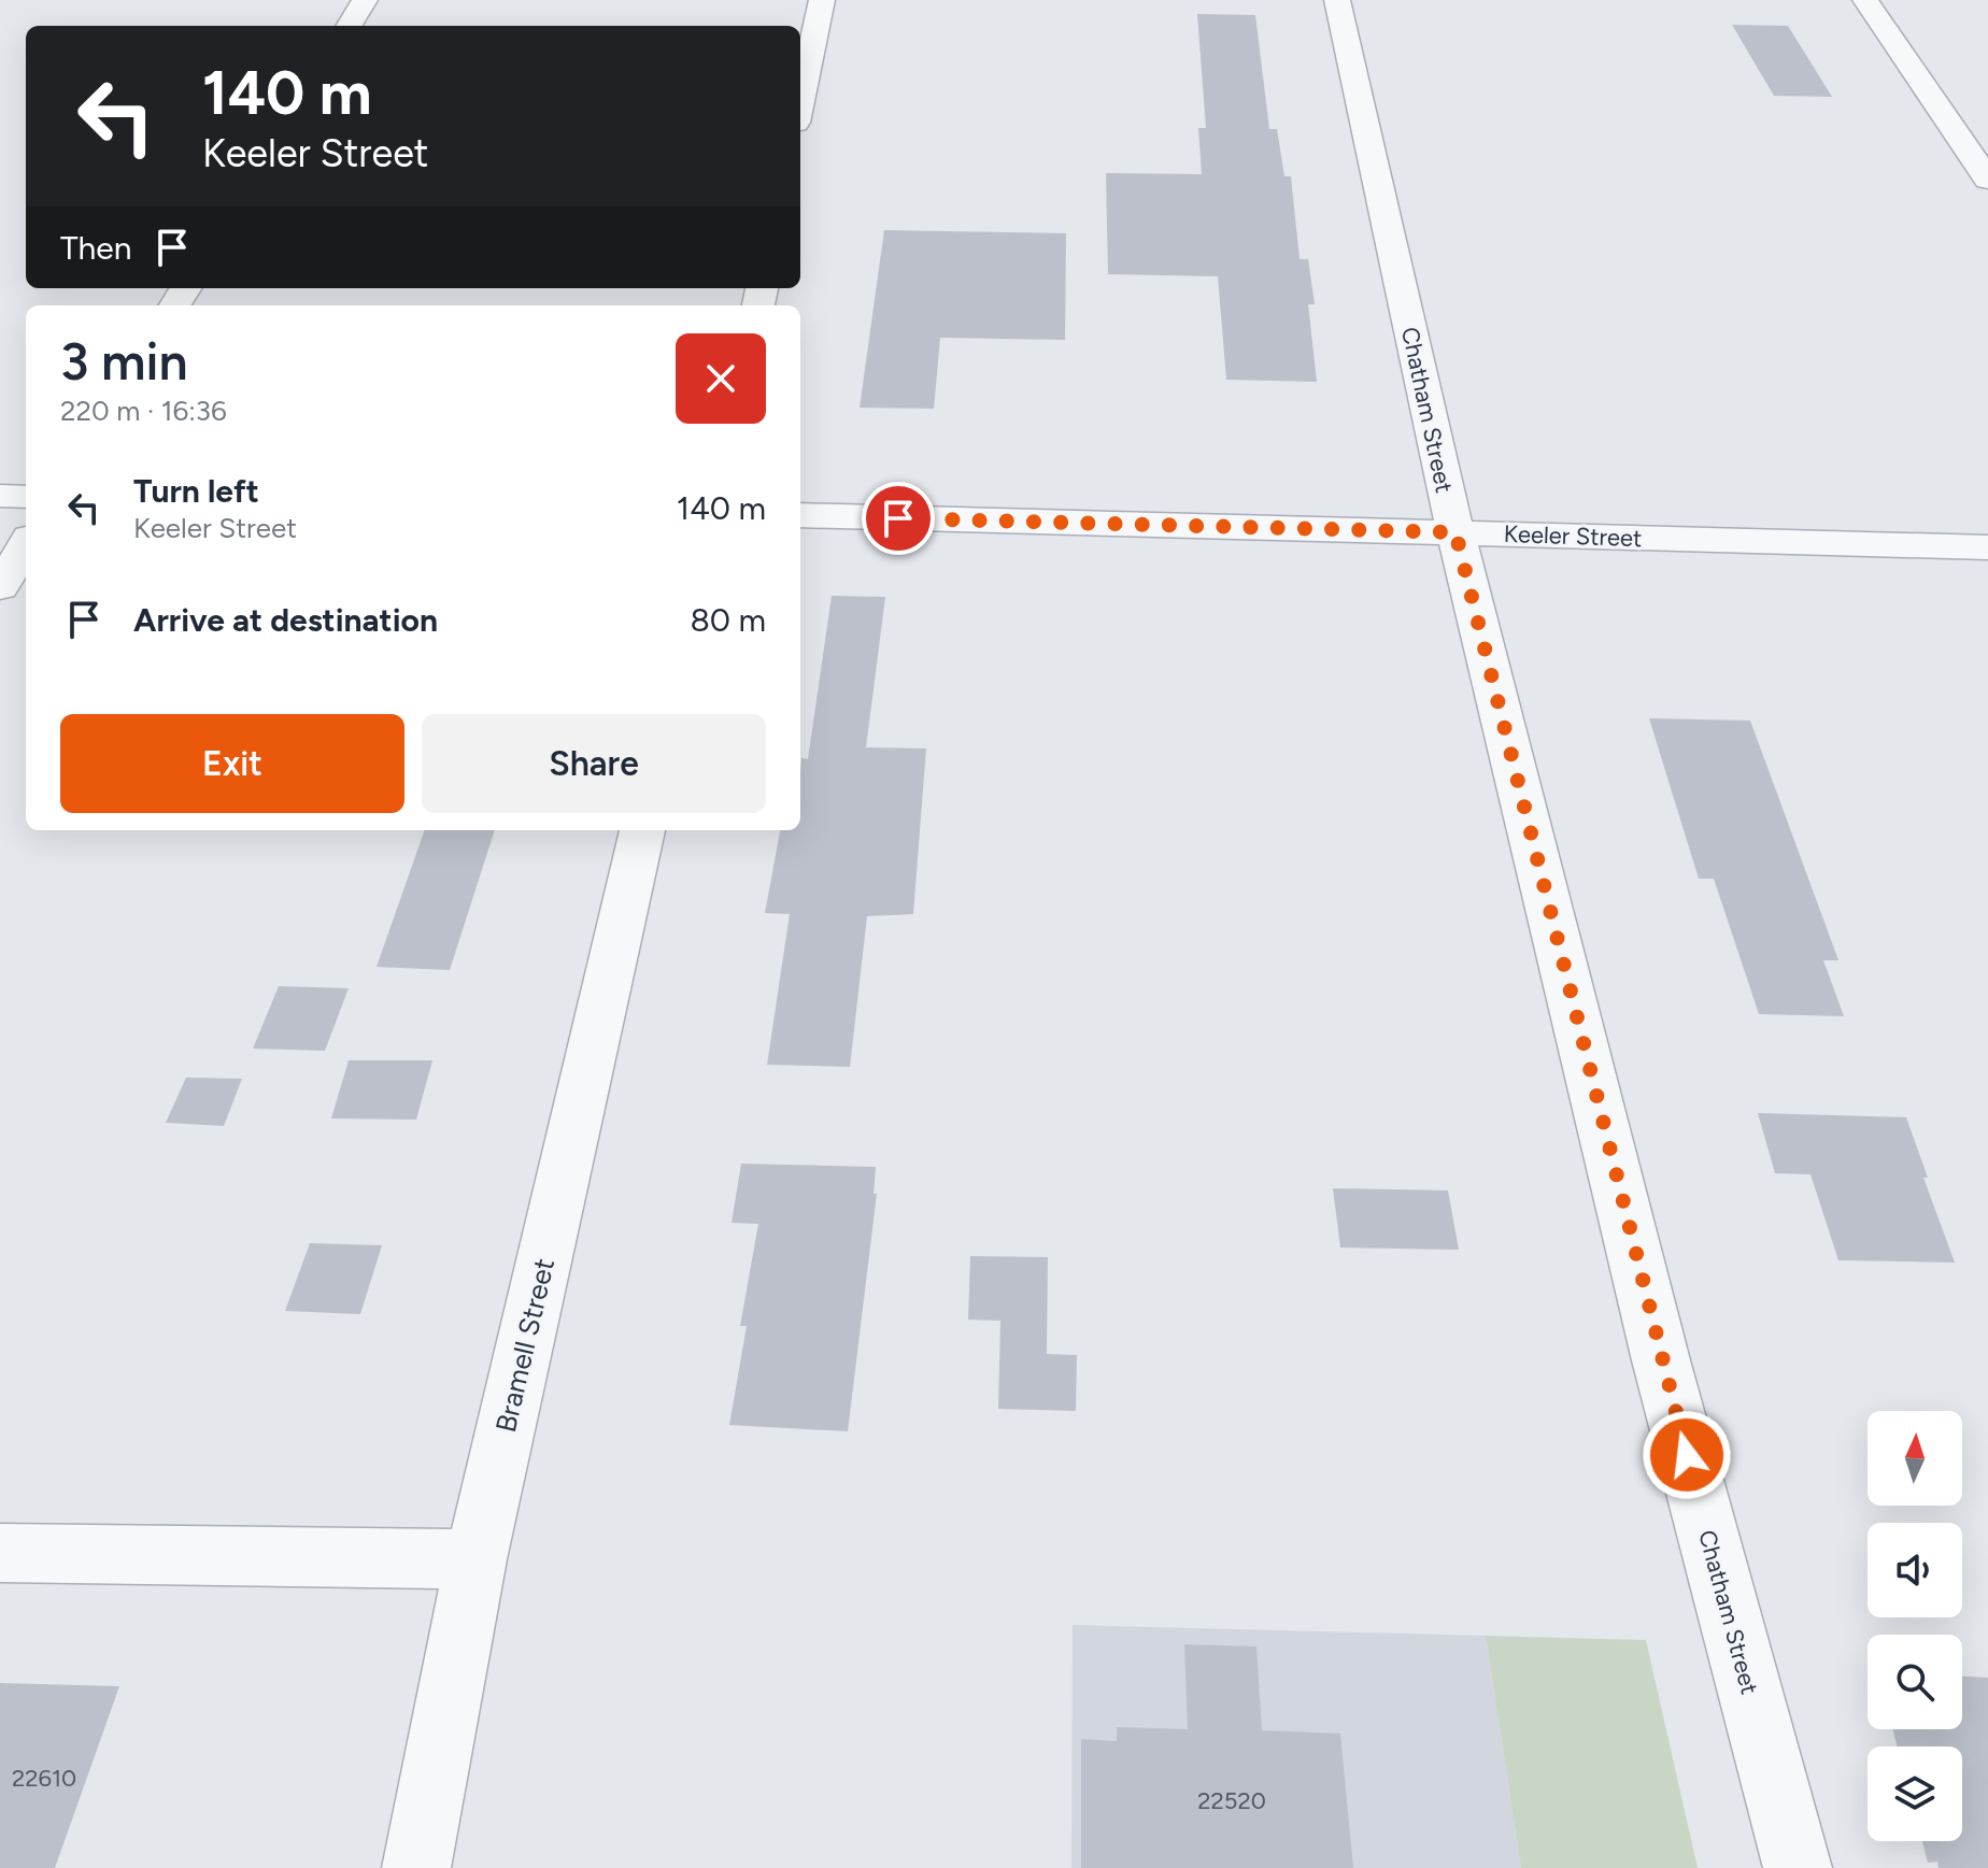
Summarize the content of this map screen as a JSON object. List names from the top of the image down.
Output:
{
  "streets": {
    "street": ["Chatham Street", "Keeler Street", "Bramell Street"]
  },
  "crossings": [
    ["Chatham Street", "Keeler Street"]
  ],
  "house_numbers": ["22610", "22520"],
  "north": "top",
  "page": {
    "turn": ["140 m", "Keeler Street"],
    "then": "Then",
    "heading": ["3 min", "220 m · 16:36"],
    "list": [
      {
        "name": "Turn left",
        "note": "Keeler Street",
        "value": "140 m"
      },
      {
        "name": "Arrive at destination",
        "value": "80 m"
      }
    ],
    "buttons": ["Exit", "Share"]
  }
}
